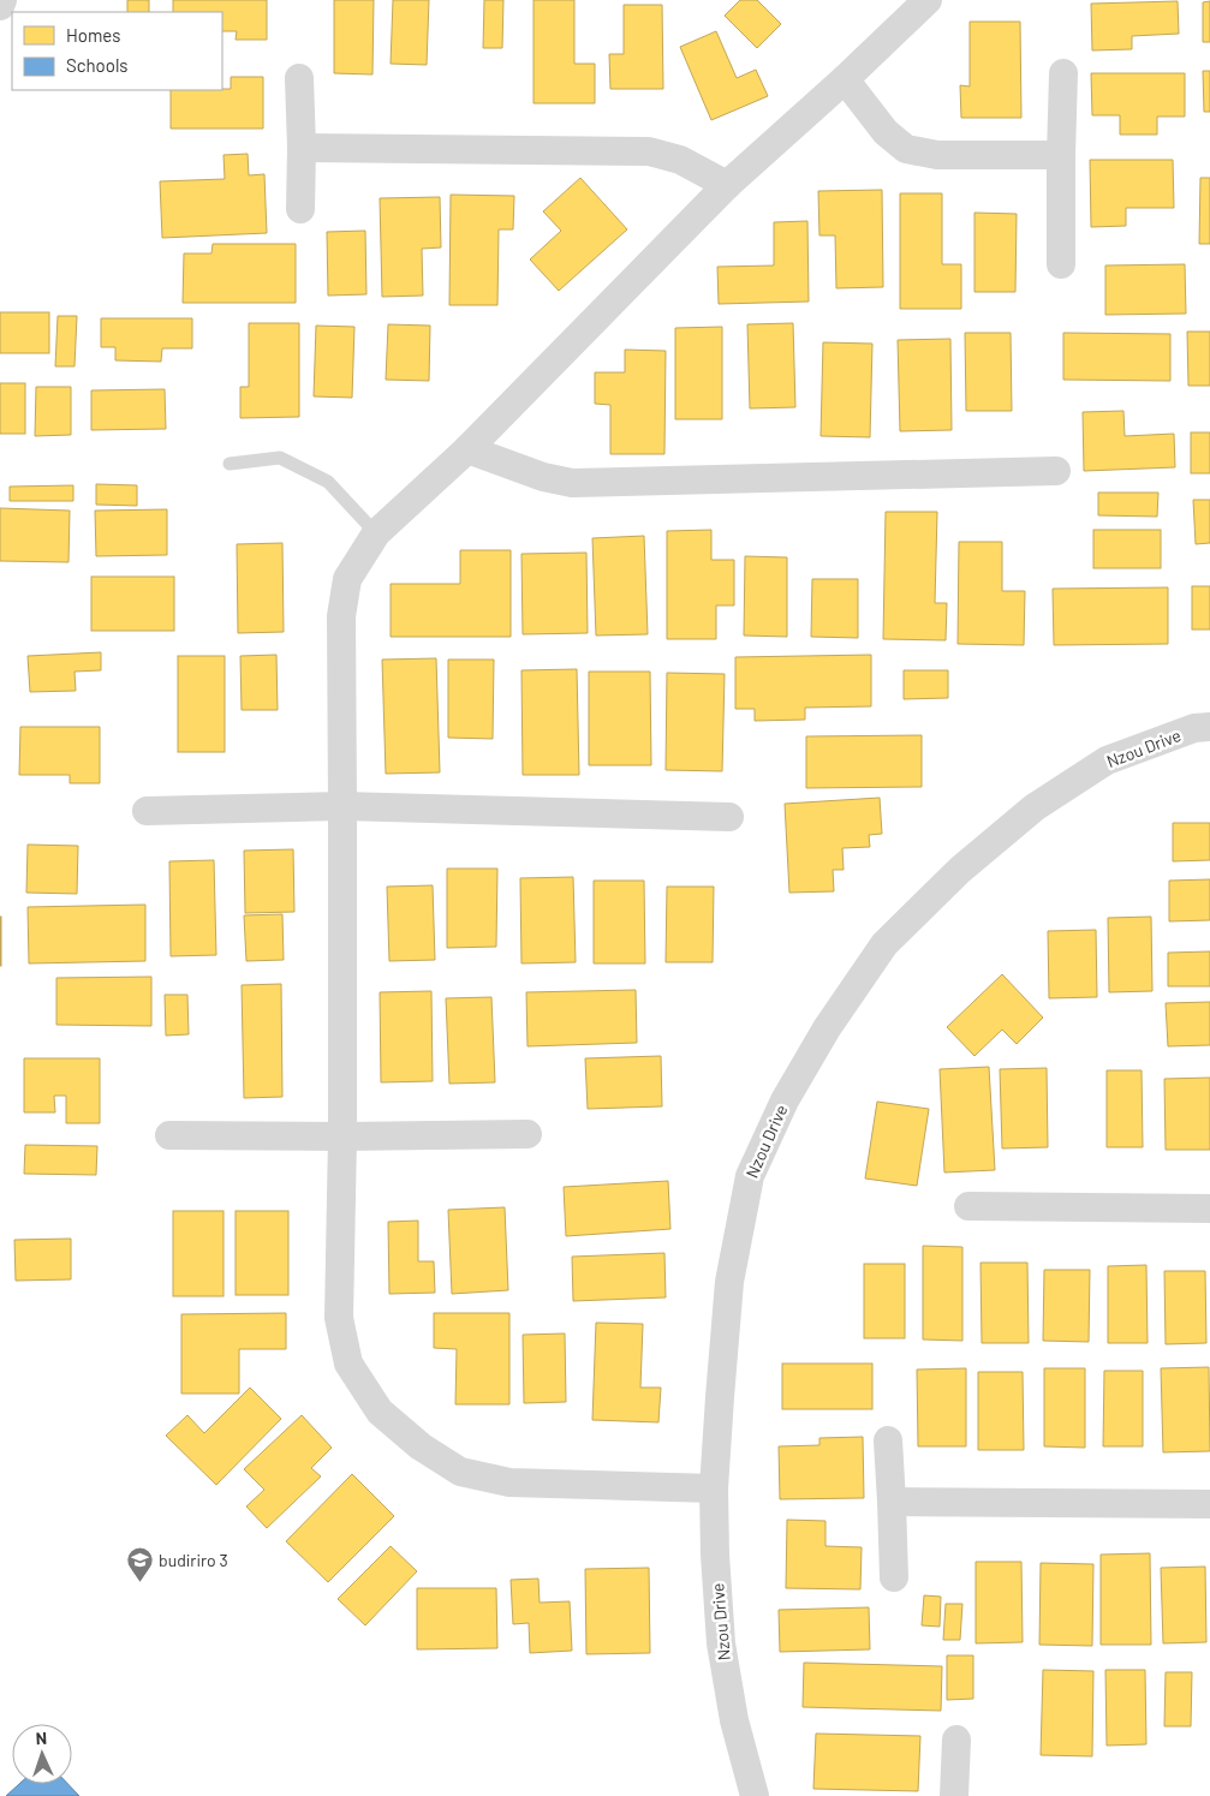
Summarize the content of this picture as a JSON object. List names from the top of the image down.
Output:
{
  "streets": {
    "street": ["Nzou Drive"]
  },
  "places": {
    "school or university": ["budiriro 3"]
  },
  "legend": ["Homes", "Schools"],
  "north": "top"
}
